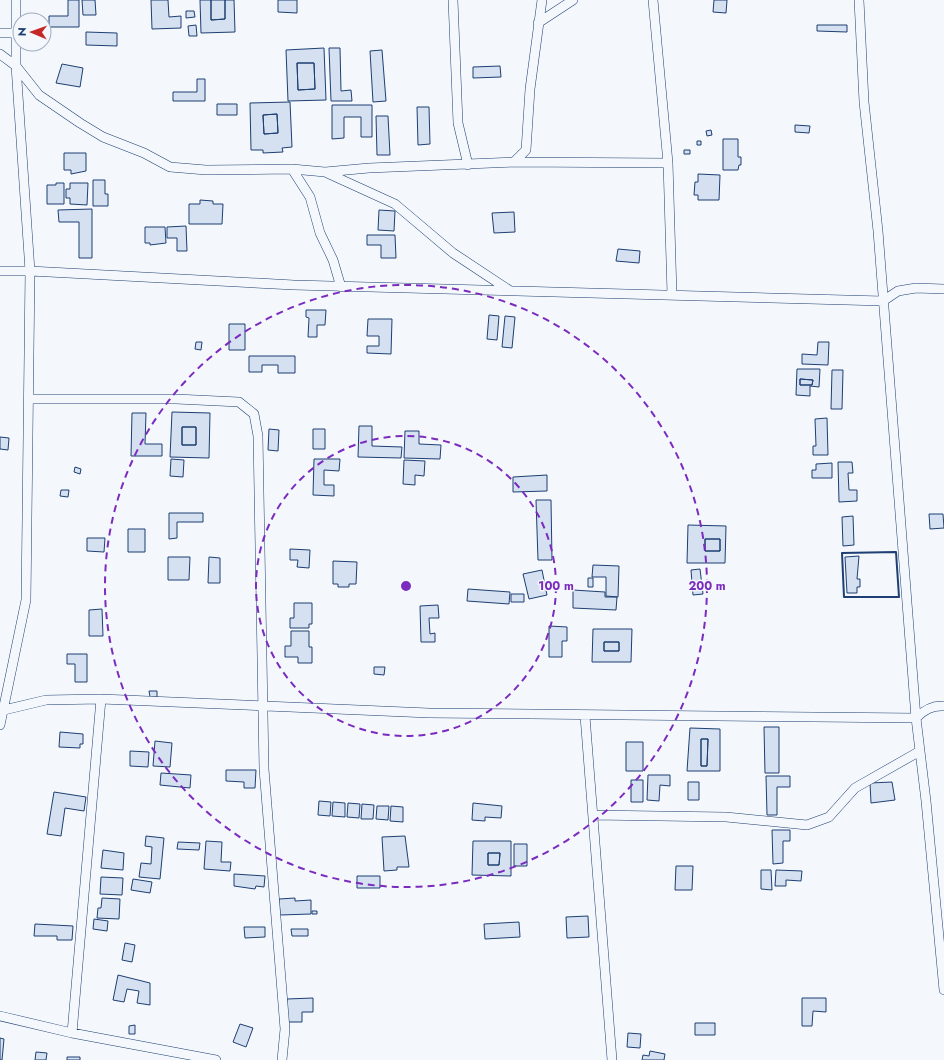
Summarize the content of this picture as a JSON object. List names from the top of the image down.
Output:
{
  "north": "left",
  "rings": ["100 m", "200 m"]
}
